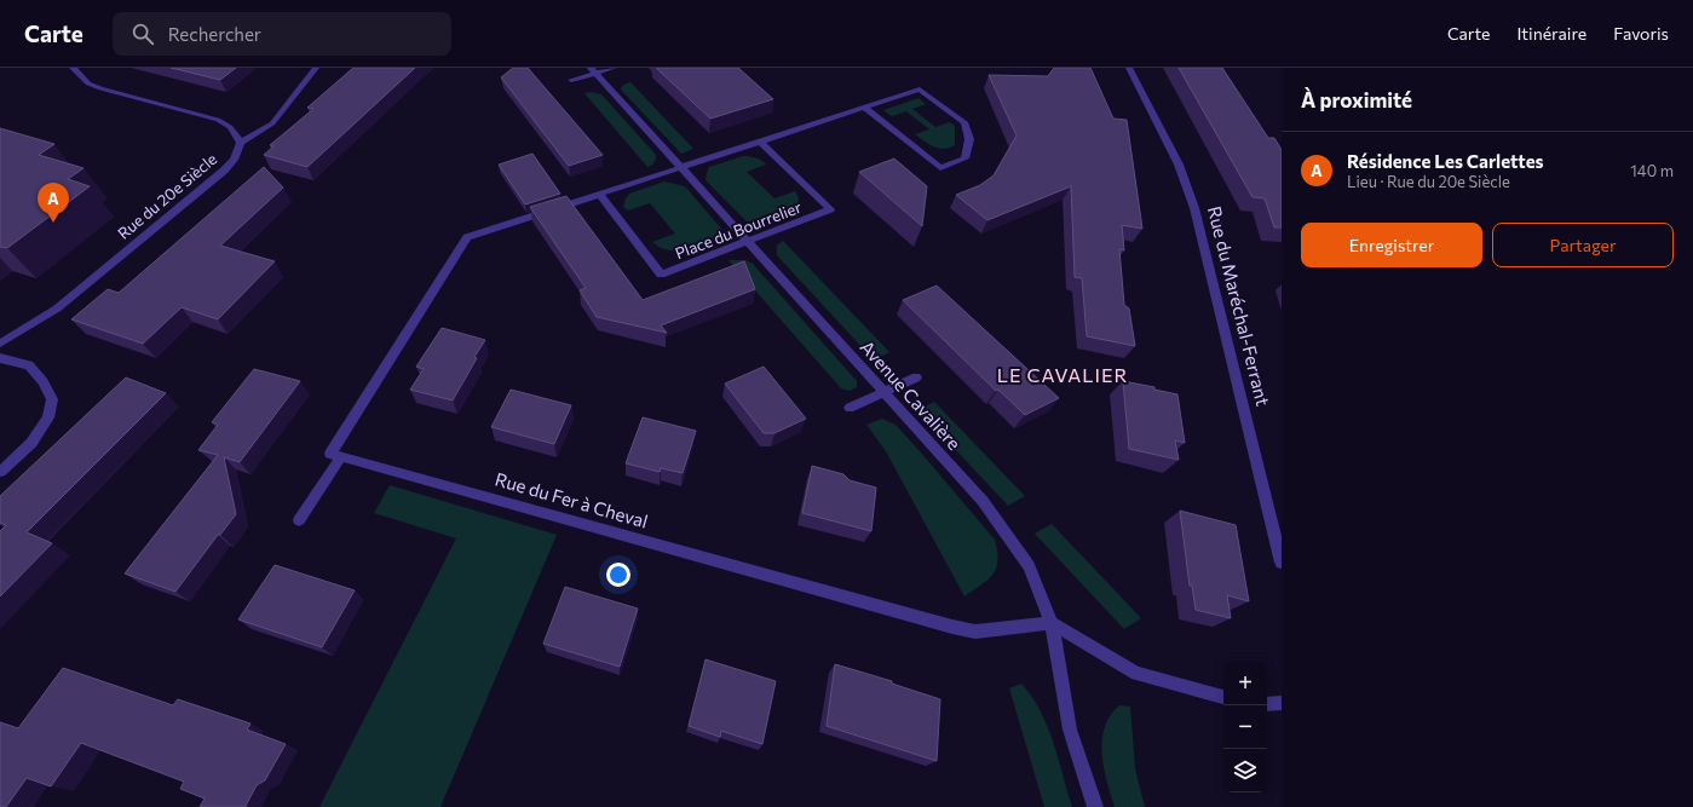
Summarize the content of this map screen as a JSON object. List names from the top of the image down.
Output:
{
  "streets": {
    "street": [
      "Rue du 20e Siècle",
      "Place du Bourrelier",
      "Rue du Maréchal-Ferrant",
      "Avenue Cavalière",
      "Rue du Fer à Cheval"
    ]
  },
  "crossings": [
    ["Place du Bourrelier", "Avenue Cavalière"],
    ["Avenue Cavalière", "Rue du Fer à Cheval"]
  ],
  "districts": ["LE CAVALIER"],
  "page": {
    "header": "Carte",
    "search": "Rechercher",
    "nav": ["Carte", "Itinéraire", "Favoris"],
    "heading": "À proximité",
    "list": [
      {
        "mark": "A",
        "name": "Résidence Les Carlettes",
        "note": "Lieu · Rue du 20e Siècle",
        "value": "140 m"
      }
    ],
    "pins": "A",
    "buttons": ["Enregistrer", "Partager"],
    "map_buttons": ["+", "−"]
  }
}
